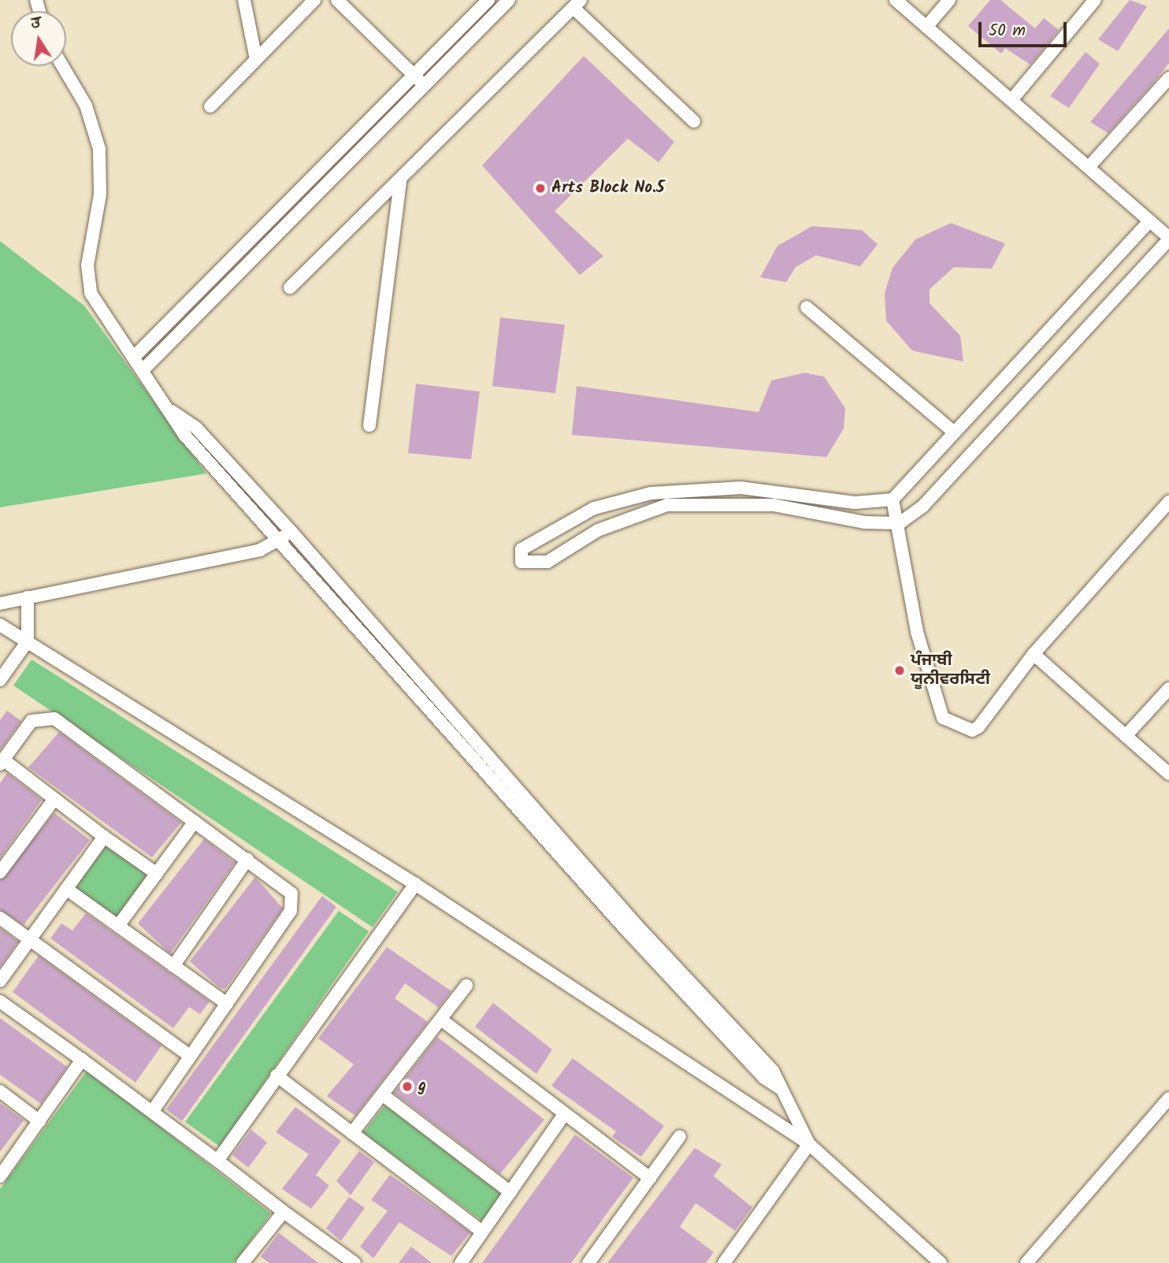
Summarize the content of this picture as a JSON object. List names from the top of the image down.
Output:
{
  "places": ["Arts Block No.5", "ਪੰਜਾਬੀ ਯੂਨੀਵਰਸਿਟੀ", "g"],
  "scale_bar": "50 m",
  "north": "top"
}
